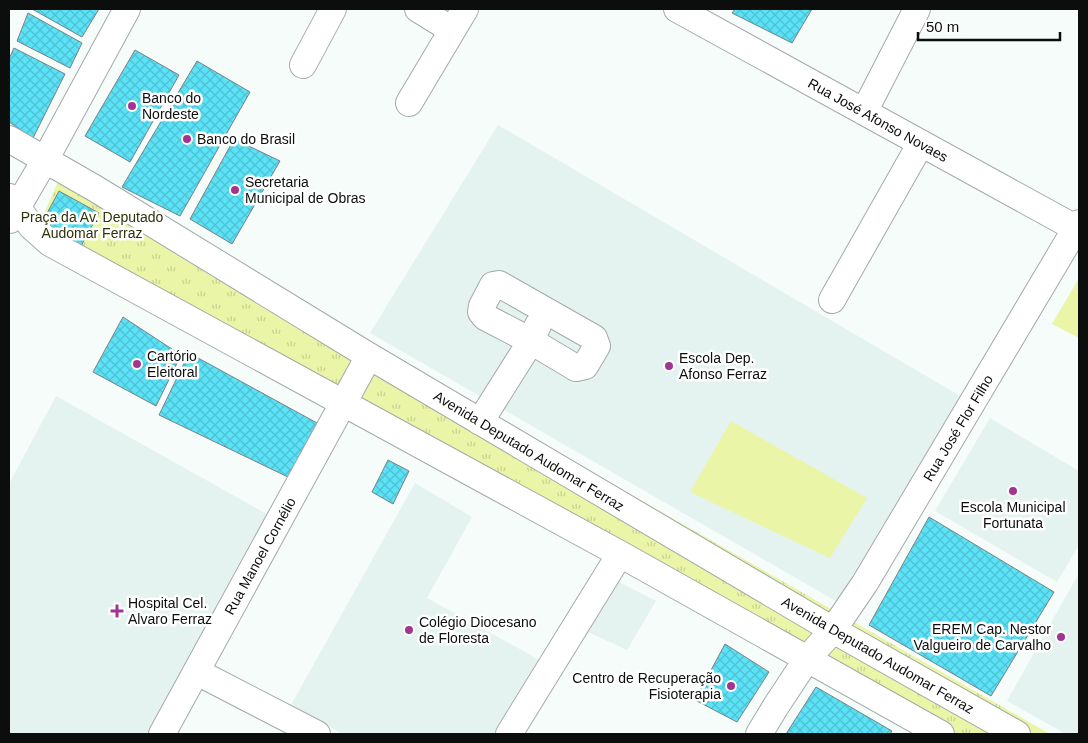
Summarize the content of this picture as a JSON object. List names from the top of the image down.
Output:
{
  "streets": {
    "street": [
      "Rua José Afonso Novaes",
      "Rua José Flor Filho",
      "Avenida Deputado Audomar Ferraz",
      "Rua Manoel Cornélio"
    ]
  },
  "crossings": [
    ["Rua José Afonso Novaes", "Rua José Flor Filho"],
    ["Rua José Flor Filho", "Avenida Deputado Audomar Ferraz"],
    ["Avenida Deputado Audomar Ferraz", "Rua Manoel Cornélio"]
  ],
  "parks": ["Praça da Av. Deputado Audomar Ferraz"],
  "places": {
    "other": [
      "Banco do Nordeste",
      "Banco do Brasil",
      "Secretaria Municipal de Obras",
      "Cartório Eleitoral",
      "Escola Dep. Afonso Ferraz",
      "Escola Municipal Fortunata",
      "Colégio Diocesano de Floresta",
      "EREM Cap. Nestor Valgueiro de Carvalho",
      "Centro de Recuperação Fisioterapia"
    ],
    "health": ["Hospital Cel. Alvaro Ferraz"]
  },
  "scale_bar": "50 m"
}
